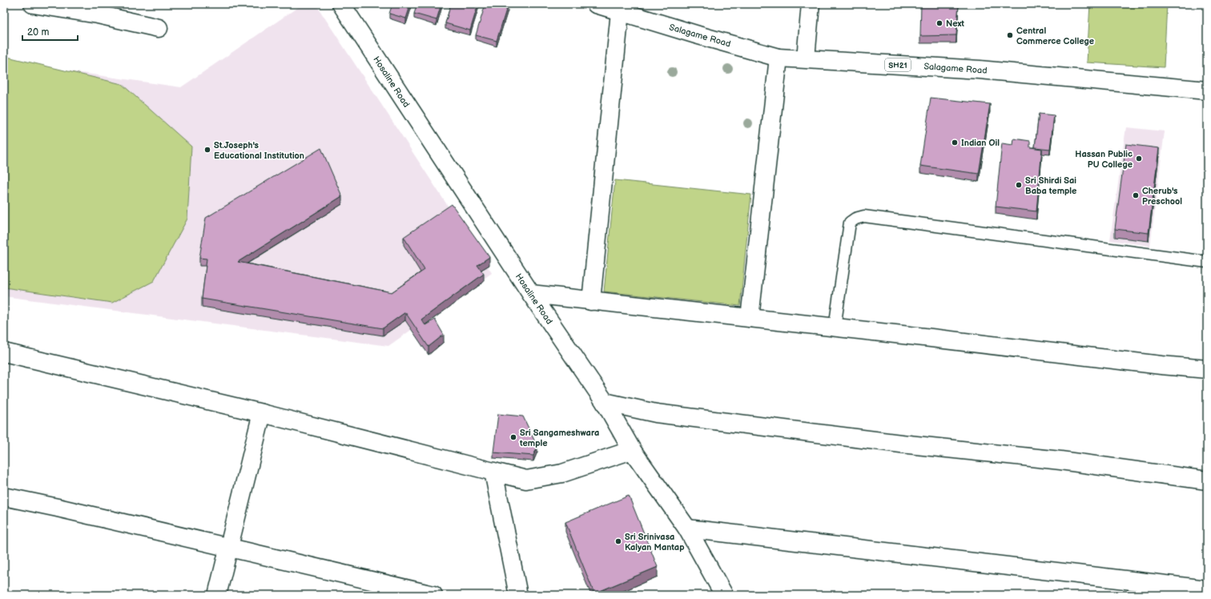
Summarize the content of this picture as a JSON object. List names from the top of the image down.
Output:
{
  "streets": {
    "street": ["Salagame Road", "SH21", "Hosaline Road"]
  },
  "places": [
    "Next",
    "Central Commerce College",
    "Indian Oil",
    "St.Joseph's Educational Institution",
    "Hassan Public PU College",
    "Sri Shirdi Sai Baba temple",
    "Cherub's Preschool",
    "Sri Sangameshwara temple",
    "Sri Srinivasa Kalyan Mantap"
  ],
  "scale_bar": "20 m"
}
